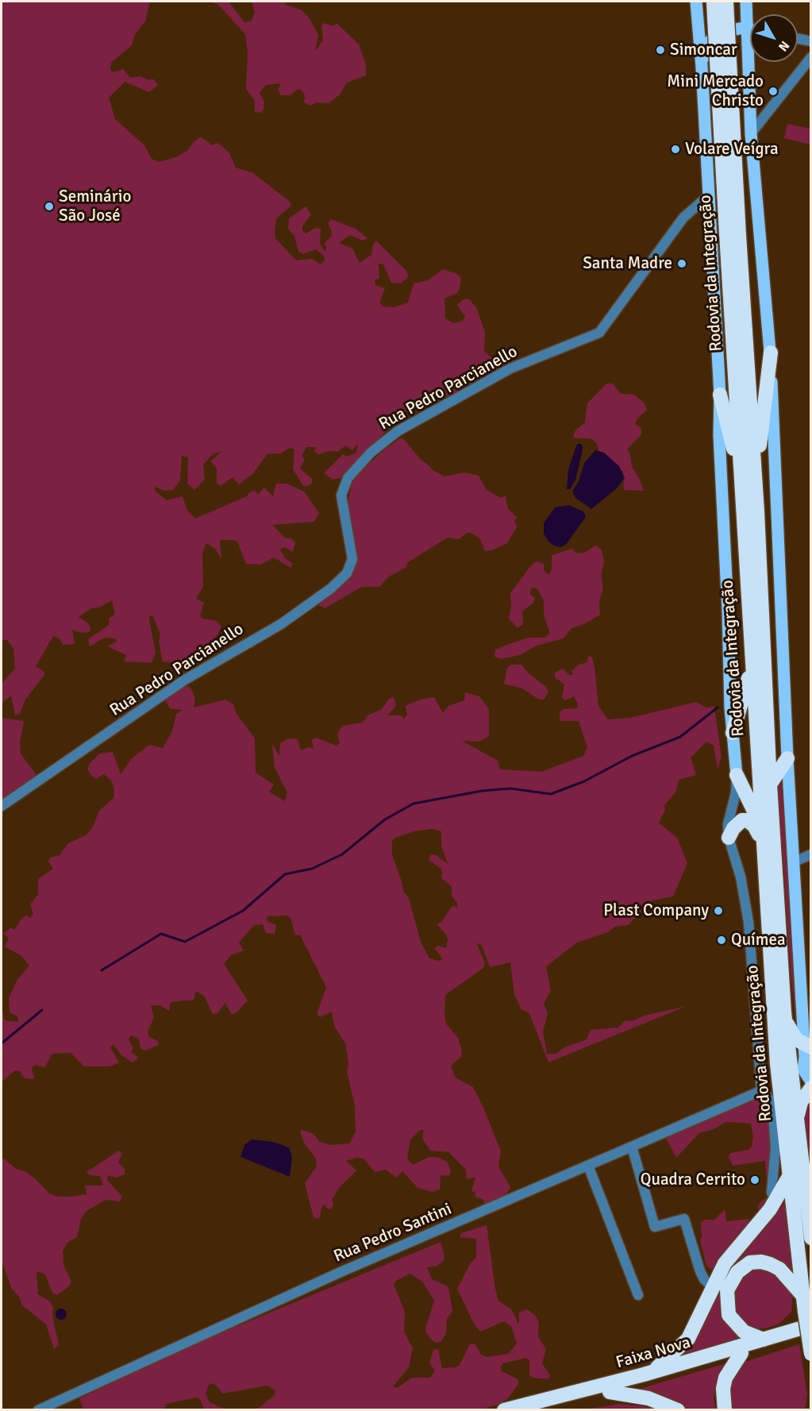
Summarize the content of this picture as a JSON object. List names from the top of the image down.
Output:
{
  "streets": {
    "highway": ["Rodovia da Integração", "Faixa Nova"],
    "street": ["Rua Pedro Parcianello", "Rua Pedro Santini"]
  },
  "places": [
    "Simoncar",
    "Mini Mercado Christo",
    "Volare Veígra",
    "Seminário São José",
    "Santa Madre",
    "Plast Company",
    "Químea",
    "Quadra Cerrito"
  ],
  "north": "bottom right"
}
